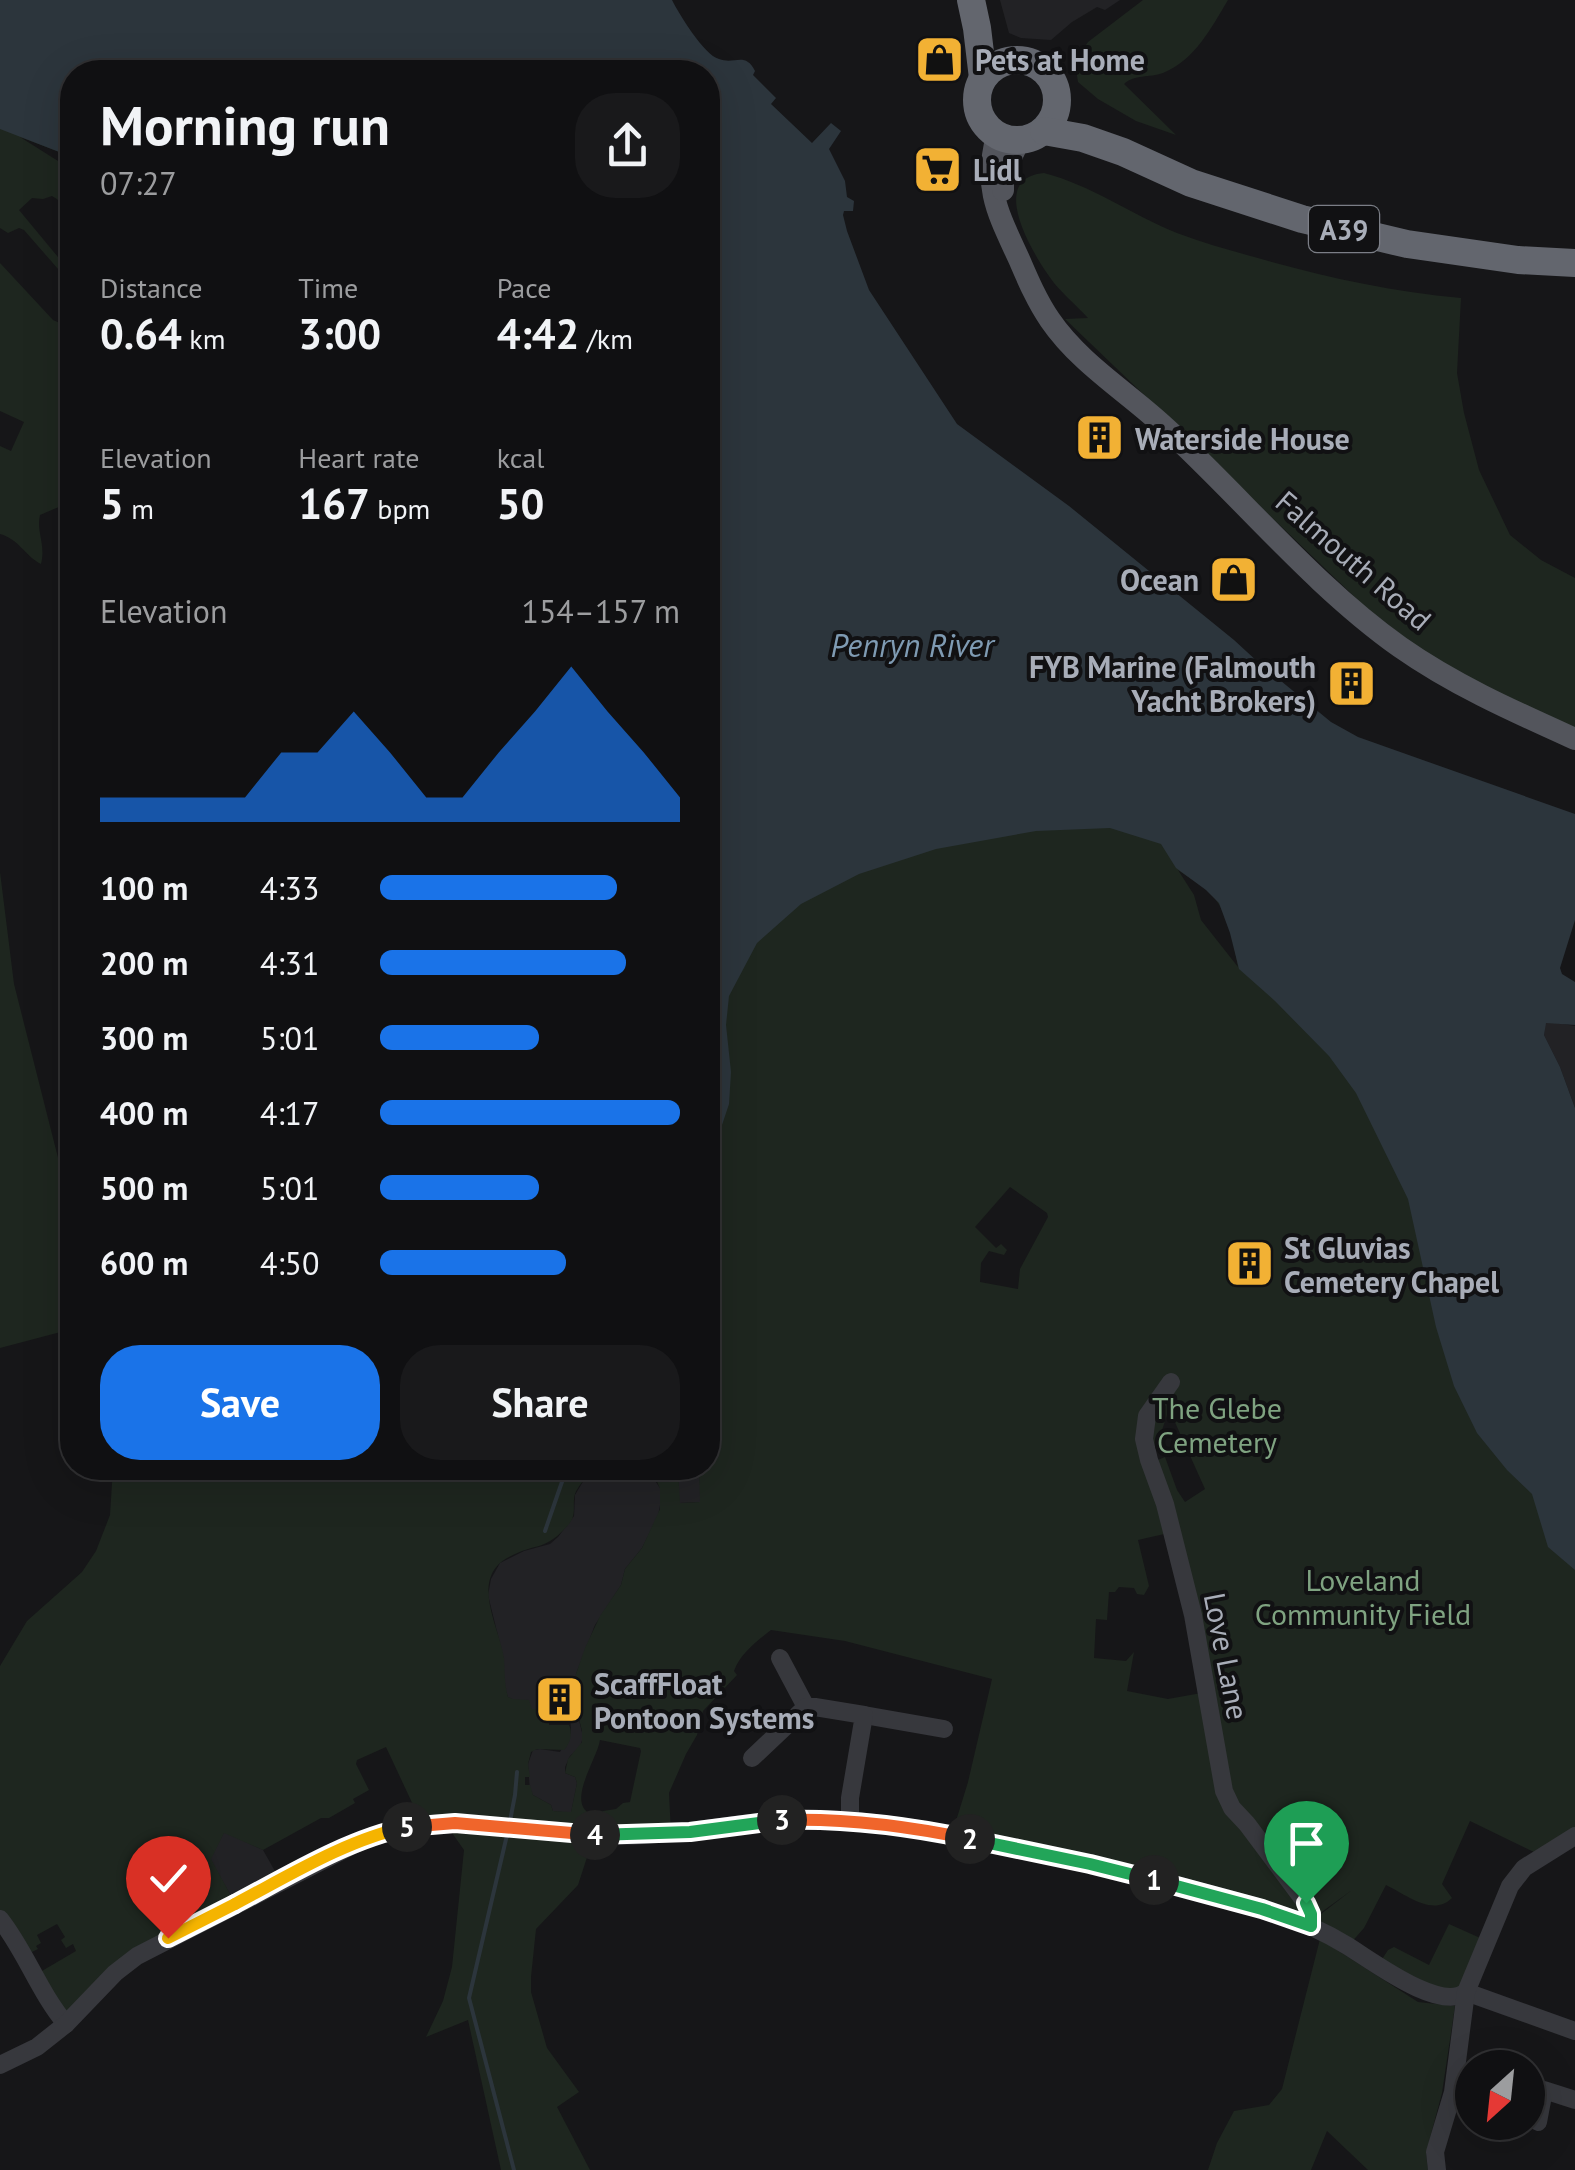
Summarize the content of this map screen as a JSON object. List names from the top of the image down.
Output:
{
  "streets": {
    "highway": ["A39", "Falmouth Road"],
    "street": ["Love Lane"]
  },
  "crossings": [
    ["A39", "Falmouth Road"]
  ],
  "water": ["Penryn River"],
  "parks": ["The Glebe Cemetery", "Loveland Community Field"],
  "places": {
    "shop": ["Pets at Home", "Ocean"],
    "supermarket": ["Lidl"],
    "building": [
      "Waterside House",
      "FYB Marine (Falmouth Yacht Brokers)",
      "St Gluvias Cemetery Chapel",
      "ScaffFloat Pontoon Systems"
    ]
  },
  "north": "bottom left",
  "page": {
    "heading": ["Morning run", "07:27"],
    "stats": [
      ["Distance", "0.64 km"],
      ["Time", "3:00"],
      ["Pace", "4:42 /km"],
      ["Elevation", "5 m"],
      ["Heart rate", "167 bpm"],
      ["kcal", "50"]
    ],
    "chart": ["Elevation", "154–157 m"],
    "list": [
      {
        "name": "100 m",
        "note": "4:33"
      },
      {
        "name": "200 m",
        "note": "4:31"
      },
      {
        "name": "300 m",
        "note": "5:01"
      },
      {
        "name": "400 m",
        "note": "4:17"
      },
      {
        "name": "500 m",
        "note": "5:01"
      },
      {
        "name": "600 m",
        "note": "4:50"
      }
    ],
    "buttons": ["Save", "Share"],
    "pins": [
      "3",
      "5",
      "4",
      "2",
      "1"
    ]
  }
}
